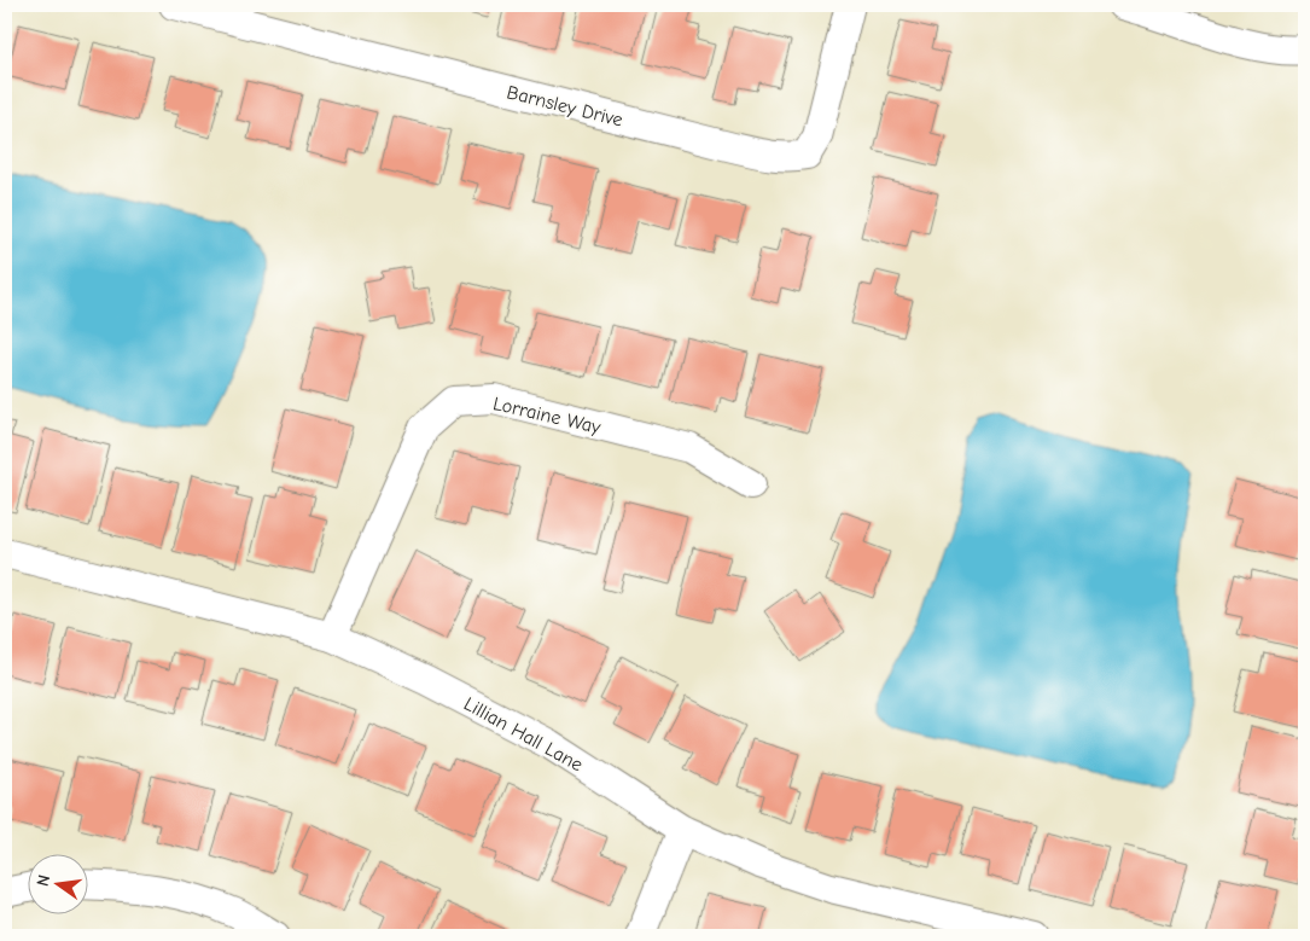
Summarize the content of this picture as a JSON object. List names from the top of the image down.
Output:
{
  "streets": {
    "street": ["Barnsley Drive", "Lorraine Way", "Lillian Hall Lane"]
  },
  "crossings": [
    ["Lorraine Way", "Lillian Hall Lane"]
  ],
  "north": "left"
}
